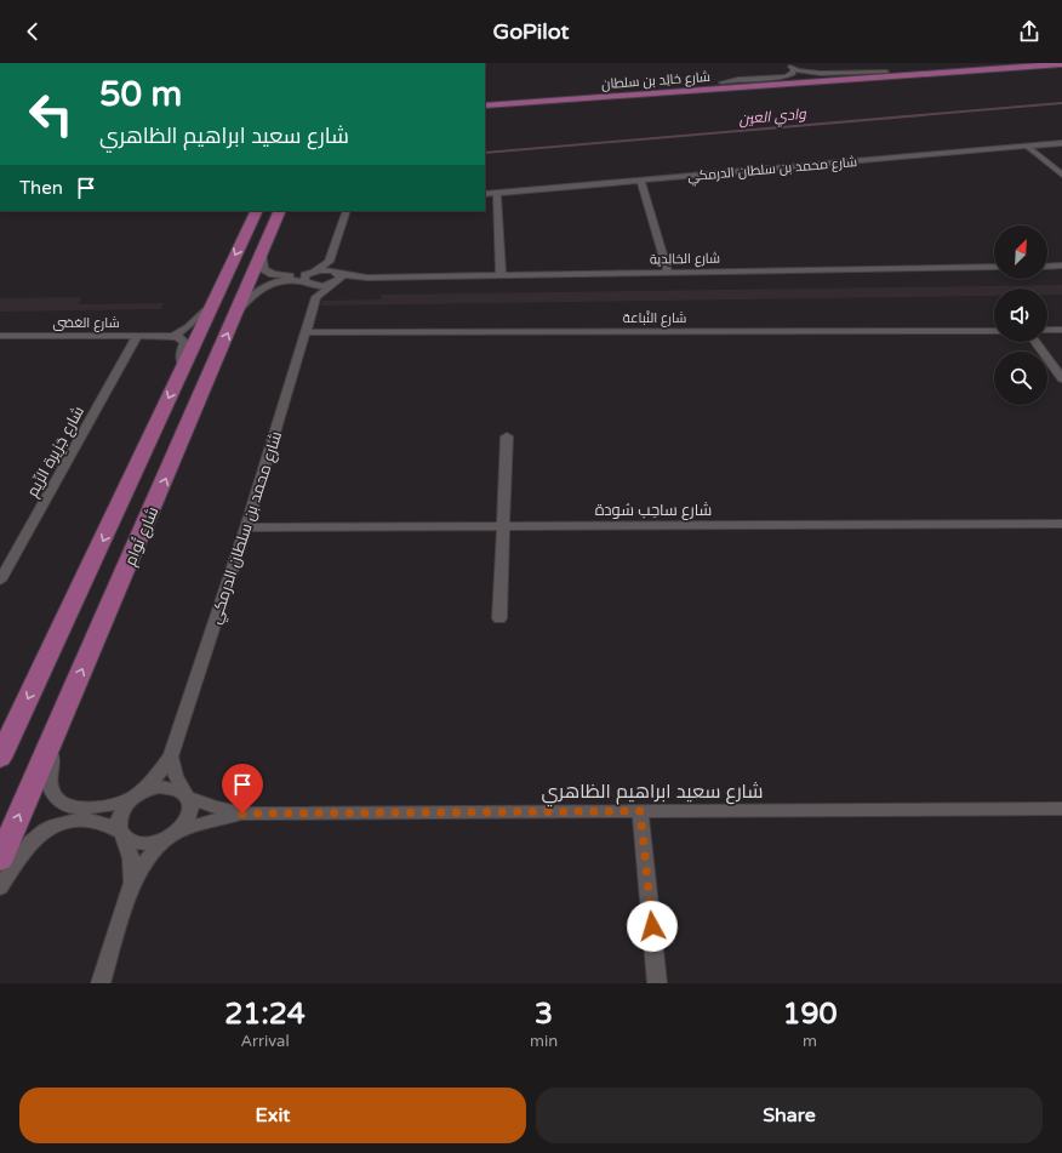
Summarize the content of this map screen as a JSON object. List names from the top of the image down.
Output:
{
  "streets": {
    "main road": ["شارع خالِد بن سلطان", "شارع تُوام"],
    "street": [
      "شارع محمد بن سلطان الدرمكي",
      "شارع الخالِدية",
      "شارع النَّباعة",
      "شارع الغضى",
      "شارع جَزِيرة الرِّيم",
      "شارع ساحِب سُودة",
      "شارع سعيد ابراهيم الظاهري"
    ]
  },
  "crossings": [
    ["شارع محمد بن سلطان الدرمكي", "شارع النَّباعة"],
    ["شارع محمد بن سلطان الدرمكي", "شارع ساحِب سُودة"],
    ["شارع محمد بن سلطان الدرمكي", "شارع سعيد ابراهيم الظاهري"],
    ["شارع الغضى", "شارع جَزِيرة الرِّيم"]
  ],
  "water": ["وادي العين"],
  "north": "top right",
  "page": {
    "header": "GoPilot",
    "turn": ["50 m", "شارع سعيد ابراهيم الظاهري"],
    "then": "Then",
    "eta": [
      "21:24",
      "Arrival",
      "3",
      "min",
      "190",
      "m"
    ],
    "buttons": ["Exit", "Share"]
  }
}
